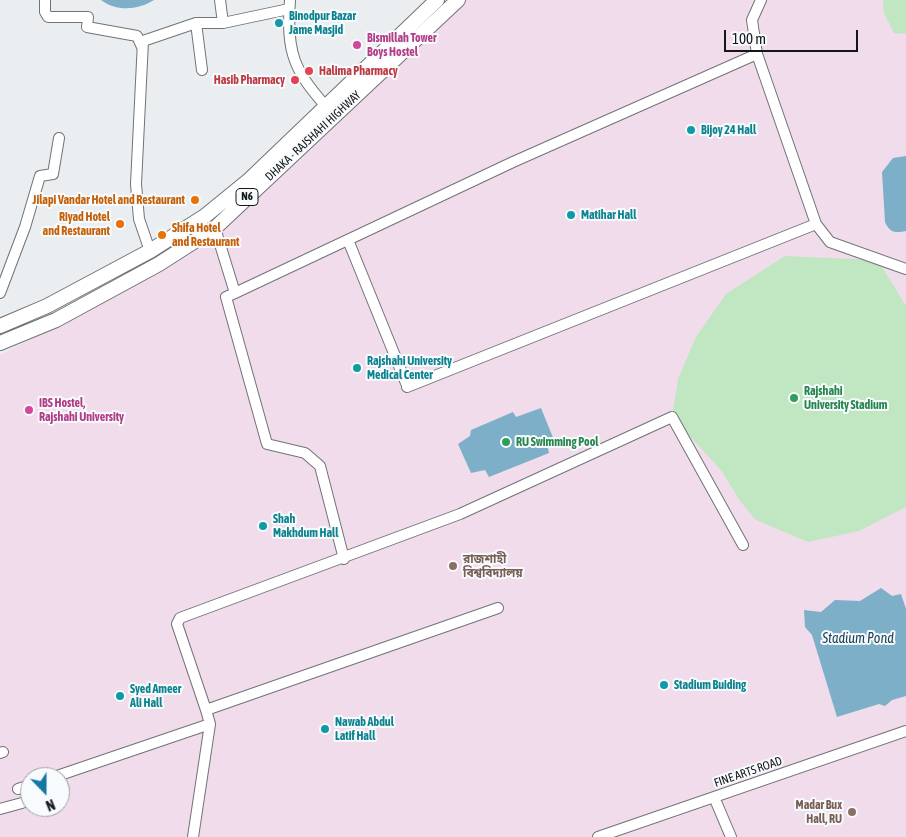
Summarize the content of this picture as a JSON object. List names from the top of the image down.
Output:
{
  "streets": {
    "highway": ["DHAKA - RAJSHAHI HIGHWAY", "N6"],
    "street": ["FINE ARTS ROAD"]
  },
  "water": ["Stadium Pond"],
  "places": [
    "Binodpur Bazar Jame Masjid",
    "Bismillah Tower Boys Hostel",
    "Halima Pharmacy",
    "Hasib Pharmacy",
    "Bijoy 24 Hall",
    "Jilapi Vandar Hotel and Restaurant",
    "Matihar Hall",
    "Riyad Hotel and Restaurant",
    "Shifa Hotel and Restaurant",
    "Rajshahi University Medical Center",
    "Rajshahi University Stadium",
    "IBS Hostel, Rajshahi University",
    "RU Swimming Pool",
    "Shah Makhdum Hall",
    "রাজশাহী বিশ্ববিদ্যালয়",
    "Stadium Buiding",
    "Syed Ameer Ali Hall",
    "Nawab Abdul Latif Hall",
    "Madar Bux Hall, RU"
  ],
  "scale_bar": "100 m",
  "north": "bottom"
}
